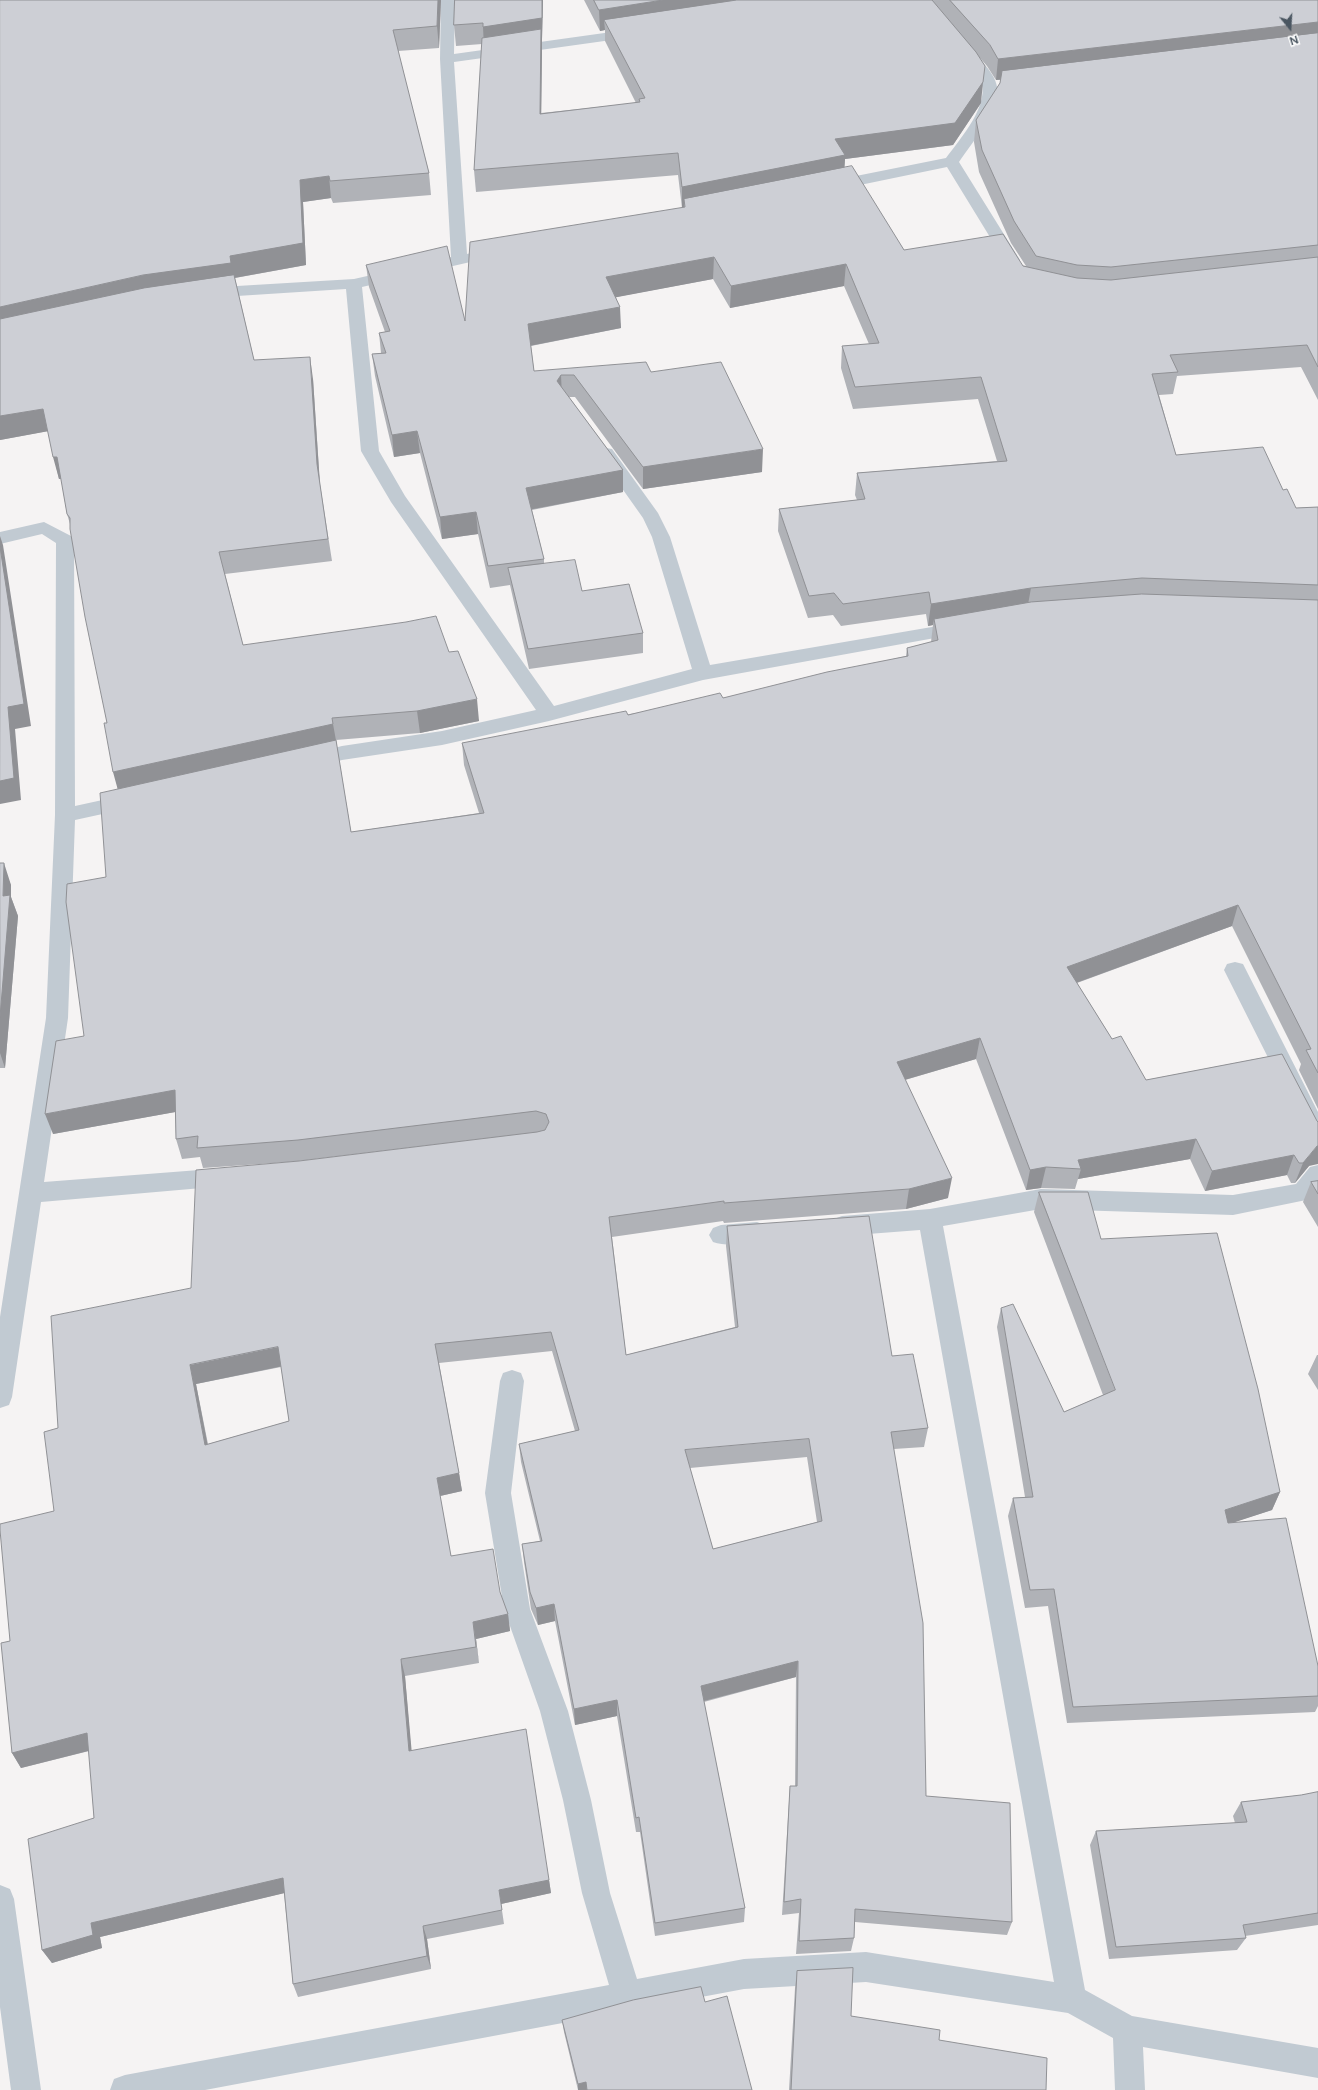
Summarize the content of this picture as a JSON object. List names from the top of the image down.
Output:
{
  "north": "bottom"
}
